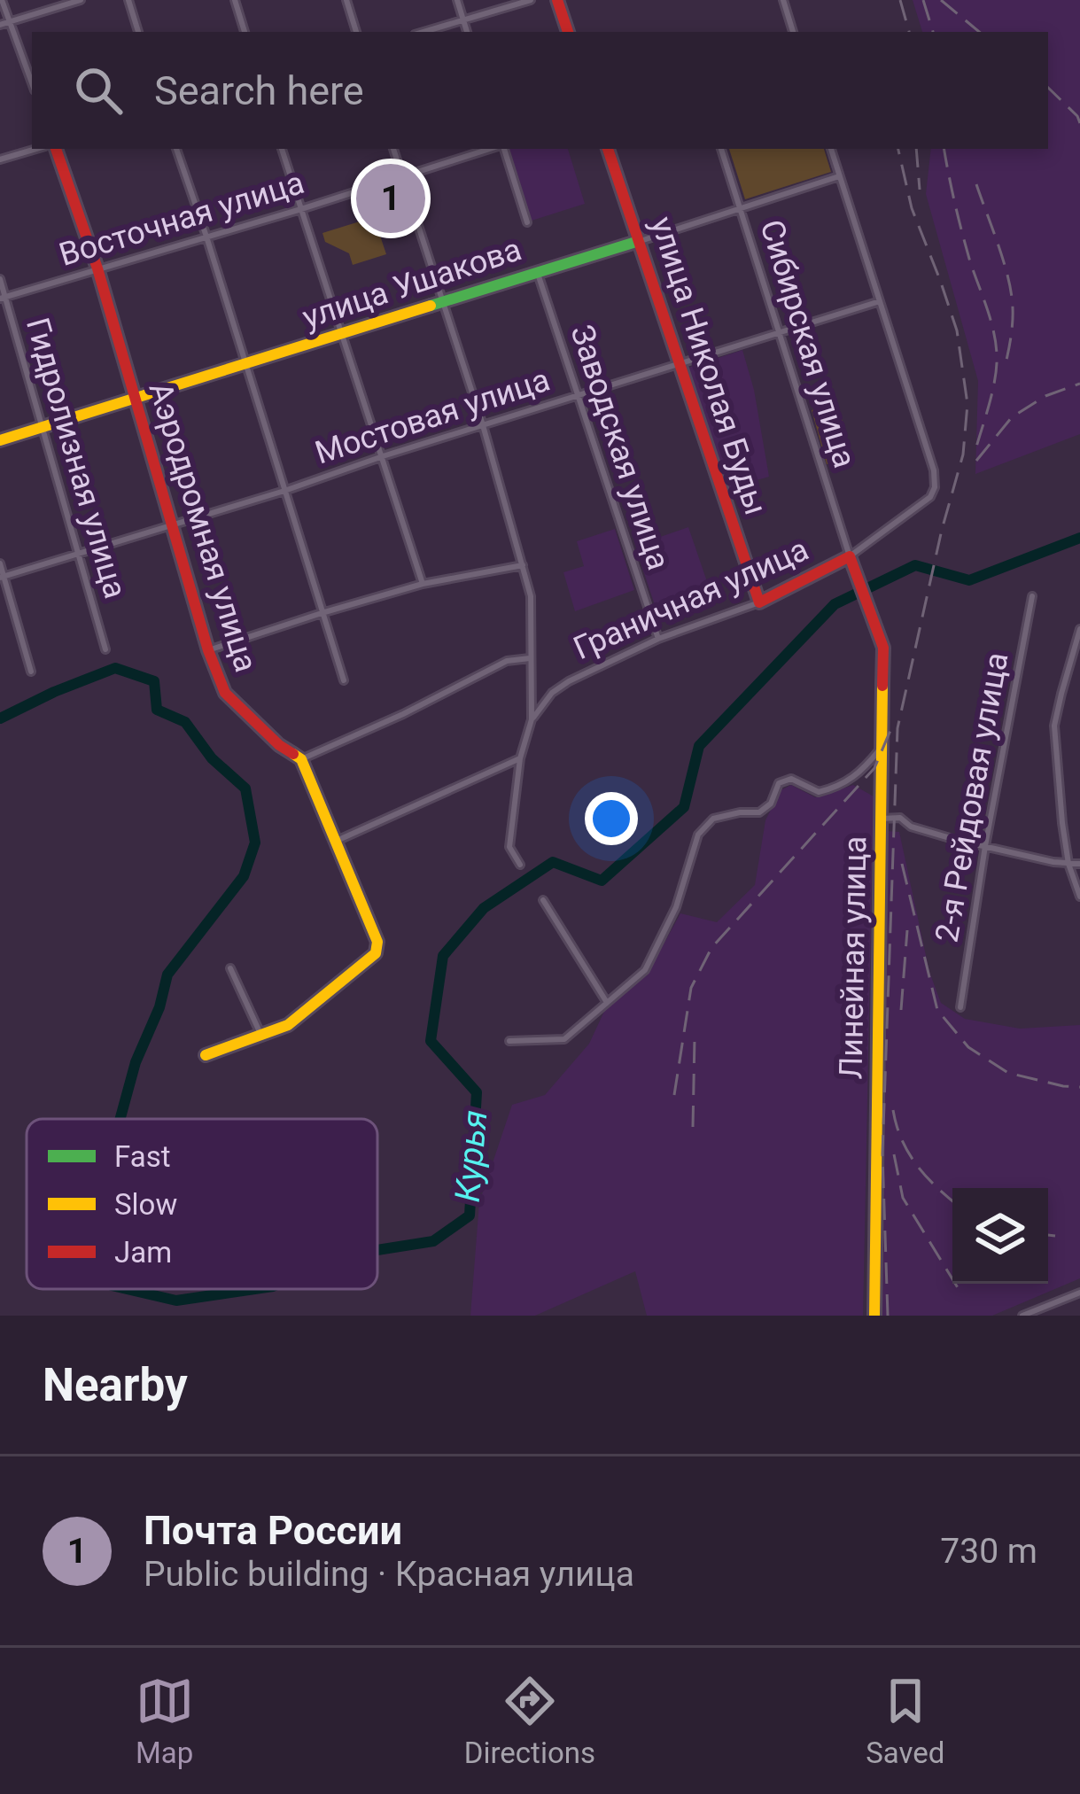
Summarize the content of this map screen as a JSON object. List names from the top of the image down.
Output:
{
  "streets": {
    "street": [
      "Восточная улица",
      "улица Ушакова",
      "Сибирская улица",
      "улица Николая Буды",
      "Мостовая улица",
      "Заводская улица",
      "Гидролизная улица",
      "Аэродромная улица",
      "Граничная улица",
      "2-я Рейдовая улица",
      "Линейная улица"
    ]
  },
  "crossings": [
    ["Восточная улица", "Гидролизная улица"],
    ["Восточная улица", "Аэродромная улица"],
    ["улица Ушакова", "Сибирская улица"],
    ["улица Ушакова", "улица Николая Буды"],
    ["улица Ушакова", "Заводская улица"],
    ["улица Ушакова", "Гидролизная улица"],
    ["улица Ушакова", "Аэродромная улица"],
    ["Сибирская улица", "Мостовая улица"],
    ["Сибирская улица", "Граничная улица"],
    ["Сибирская улица", "Линейная улица"],
    ["улица Николая Буды", "Мостовая улица"],
    ["улица Николая Буды", "Граничная улица"],
    ["Мостовая улица", "Заводская улица"],
    ["Мостовая улица", "Гидролизная улица"],
    ["Мостовая улица", "Аэродромная улица"],
    ["Мостовая улица", "Граничная улица"],
    ["Заводская улица", "Граничная улица"],
    ["Аэродромная улица", "Граничная улица"],
    ["Граничная улица", "Линейная улица"]
  ],
  "water": ["Курья"],
  "legend": ["Fast", "Slow", "Jam"],
  "page": {
    "search": "Search here",
    "pins": "1",
    "heading": "Nearby",
    "list": [
      {
        "mark": "1",
        "name": "Почта России",
        "note": "Public building · Красная улица",
        "value": "730 m"
      }
    ],
    "nav": ["Map", "Directions", "Saved"]
  }
}
